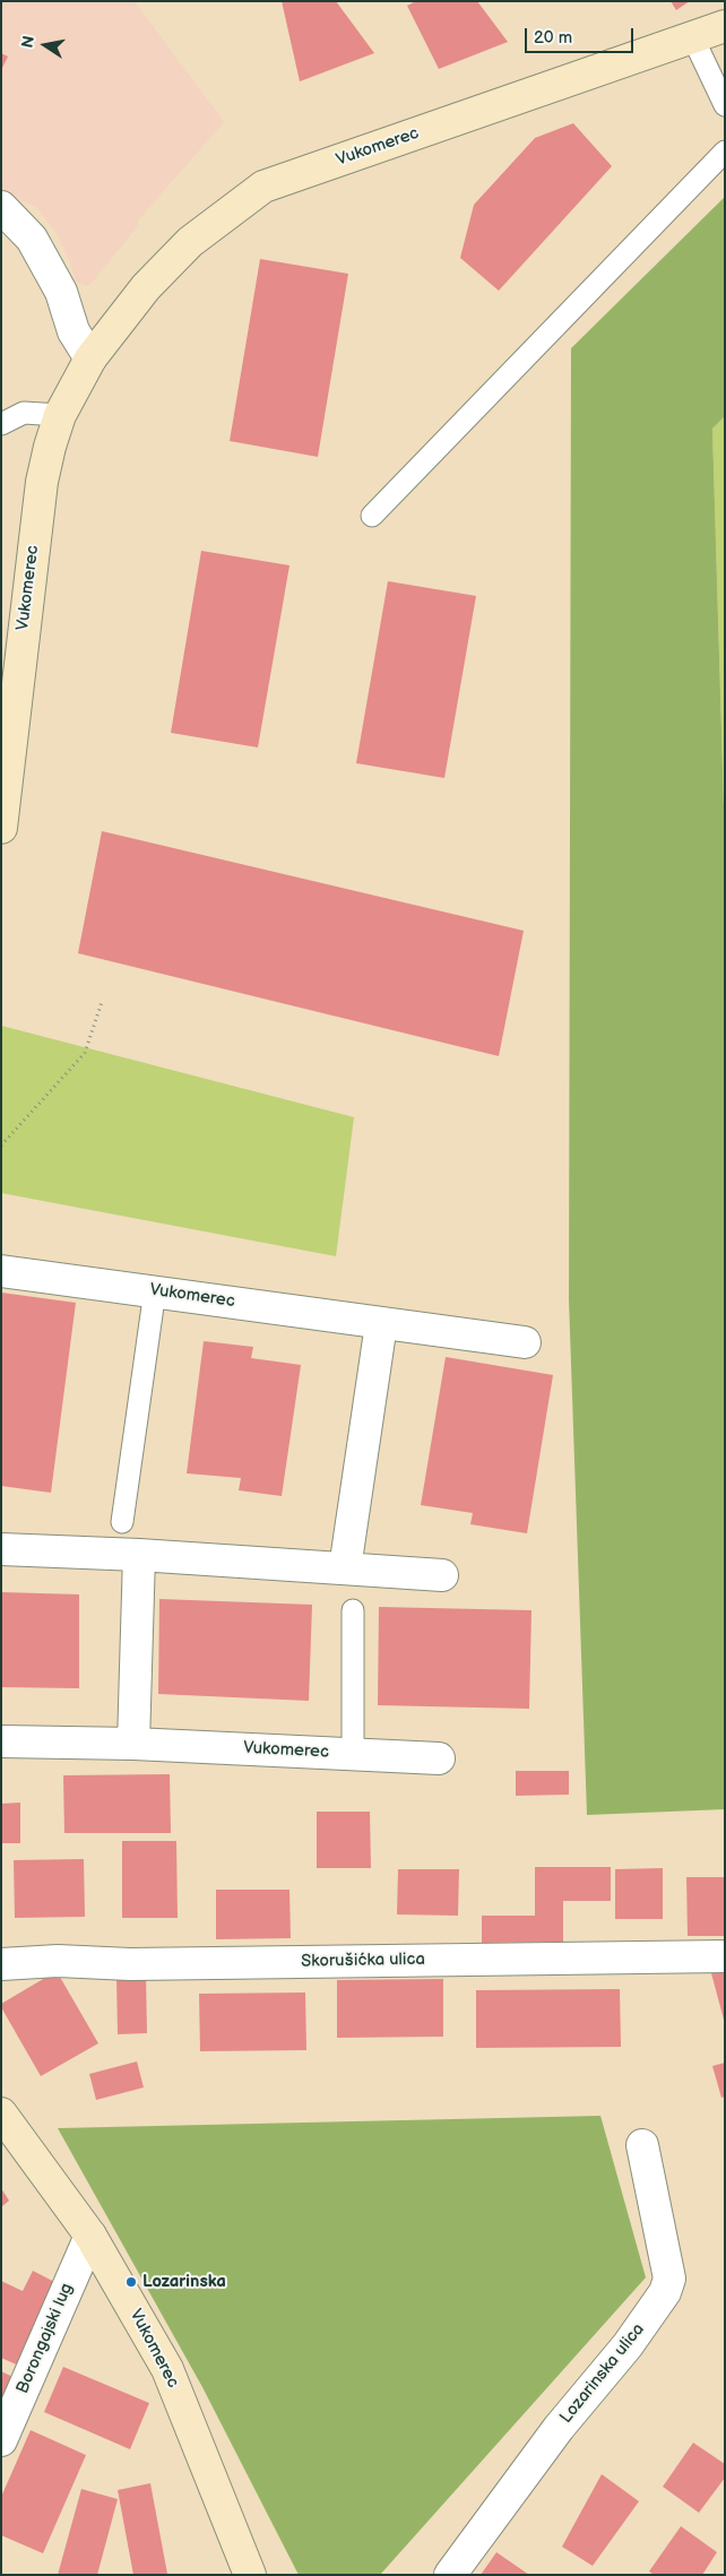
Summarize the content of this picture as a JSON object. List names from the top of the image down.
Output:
{
  "streets": {
    "street": [
      "Vukomerec",
      "Skorušićka ulica",
      "Borongajski lug",
      "Lozarinska ulica"
    ]
  },
  "crossings": [
    ["Vukomerec", "Borongajski lug"]
  ],
  "places": ["Lozarinska"],
  "scale_bar": "20 m",
  "north": "left"
}
